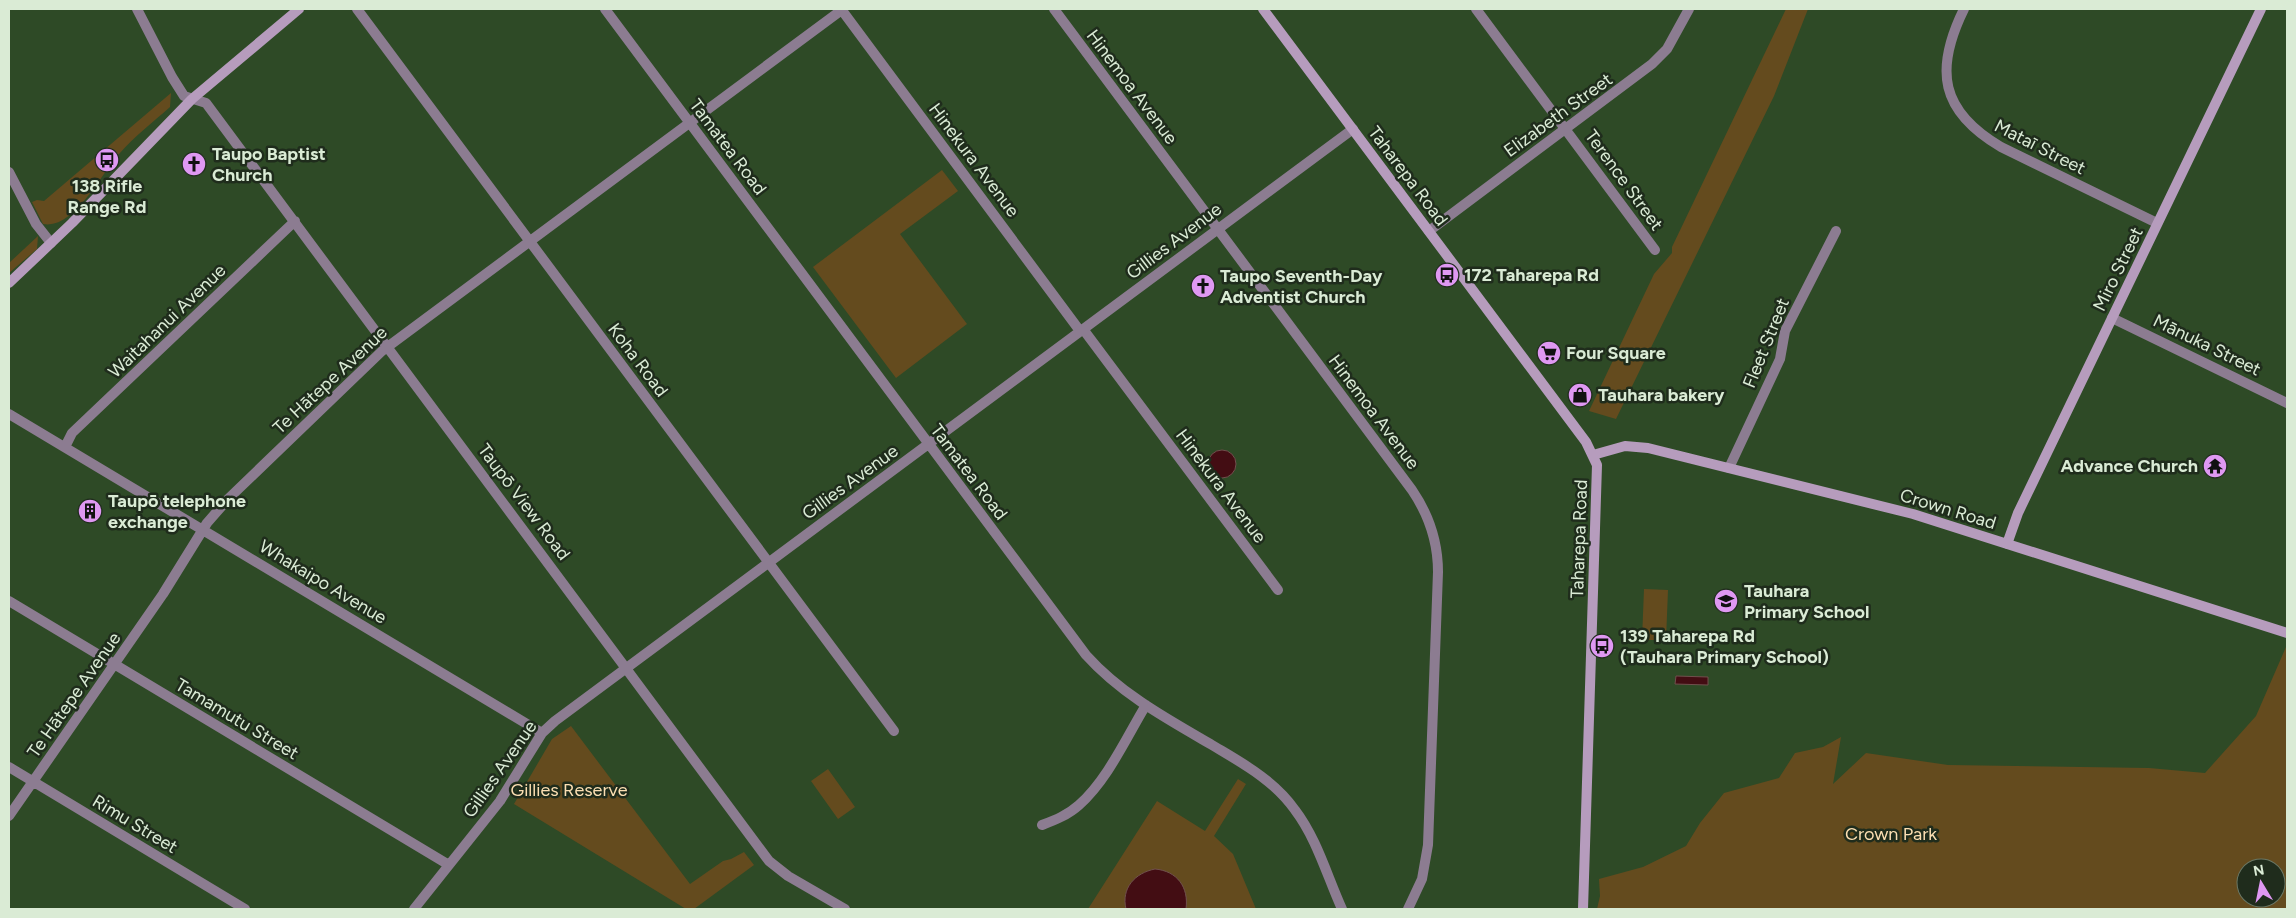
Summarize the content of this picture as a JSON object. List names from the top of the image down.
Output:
{
  "streets": {
    "street": [
      "Hinemoa Avenue",
      "Elizabeth Street",
      "Tamatea Road",
      "Mataī Street",
      "Hinekura Avenue",
      "Taharepa Road",
      "Terence Street",
      "Gillies Avenue",
      "Miro Street",
      "Waitahanui Avenue",
      "Fleet Street",
      "Mānuka Street",
      "Koha Road",
      "Te Hātepe Avenue",
      "Taupō View Road",
      "Crown Road",
      "Whakaipo Avenue",
      "Tamamutu Street",
      "Rimu Street"
    ]
  },
  "crossings": [
    ["Hinemoa Avenue", "Gillies Avenue"],
    ["Elizabeth Street", "Taharepa Road"],
    ["Elizabeth Street", "Terence Street"],
    ["Tamatea Road", "Gillies Avenue"],
    ["Tamatea Road", "Te Hātepe Avenue"],
    ["Mataī Street", "Miro Street"],
    ["Hinekura Avenue", "Gillies Avenue"],
    ["Hinekura Avenue", "Te Hātepe Avenue"],
    ["Taharepa Road", "Gillies Avenue"],
    ["Taharepa Road", "Crown Road"],
    ["Gillies Avenue", "Koha Road"],
    ["Gillies Avenue", "Taupō View Road"],
    ["Gillies Avenue", "Whakaipo Avenue"],
    ["Gillies Avenue", "Tamamutu Street"],
    ["Miro Street", "Mānuka Street"],
    ["Miro Street", "Crown Road"],
    ["Waitahanui Avenue", "Taupō View Road"],
    ["Waitahanui Avenue", "Whakaipo Avenue"],
    ["Fleet Street", "Crown Road"],
    ["Koha Road", "Te Hātepe Avenue"],
    ["Te Hātepe Avenue", "Taupō View Road"],
    ["Te Hātepe Avenue", "Whakaipo Avenue"],
    ["Te Hātepe Avenue", "Tamamutu Street"],
    ["Te Hātepe Avenue", "Rimu Street"]
  ],
  "parks": ["Gillies Reserve", "Crown Park"],
  "places": {
    "bus stop": ["138 Rifle Range Rd", "172 Taharepa Rd", "139 Taharepa Rd (Tauhara Primary School)"],
    "church": ["Taupo Baptist Church", "Taupo Seventh-Day Adventist Church"],
    "supermarket": ["Four Square"],
    "shop": ["Tauhara bakery"],
    "temple": ["Advance Church"],
    "building": ["Taupō telephone exchange"],
    "school or university": ["Tauhara Primary School"]
  },
  "north": "top"
}
